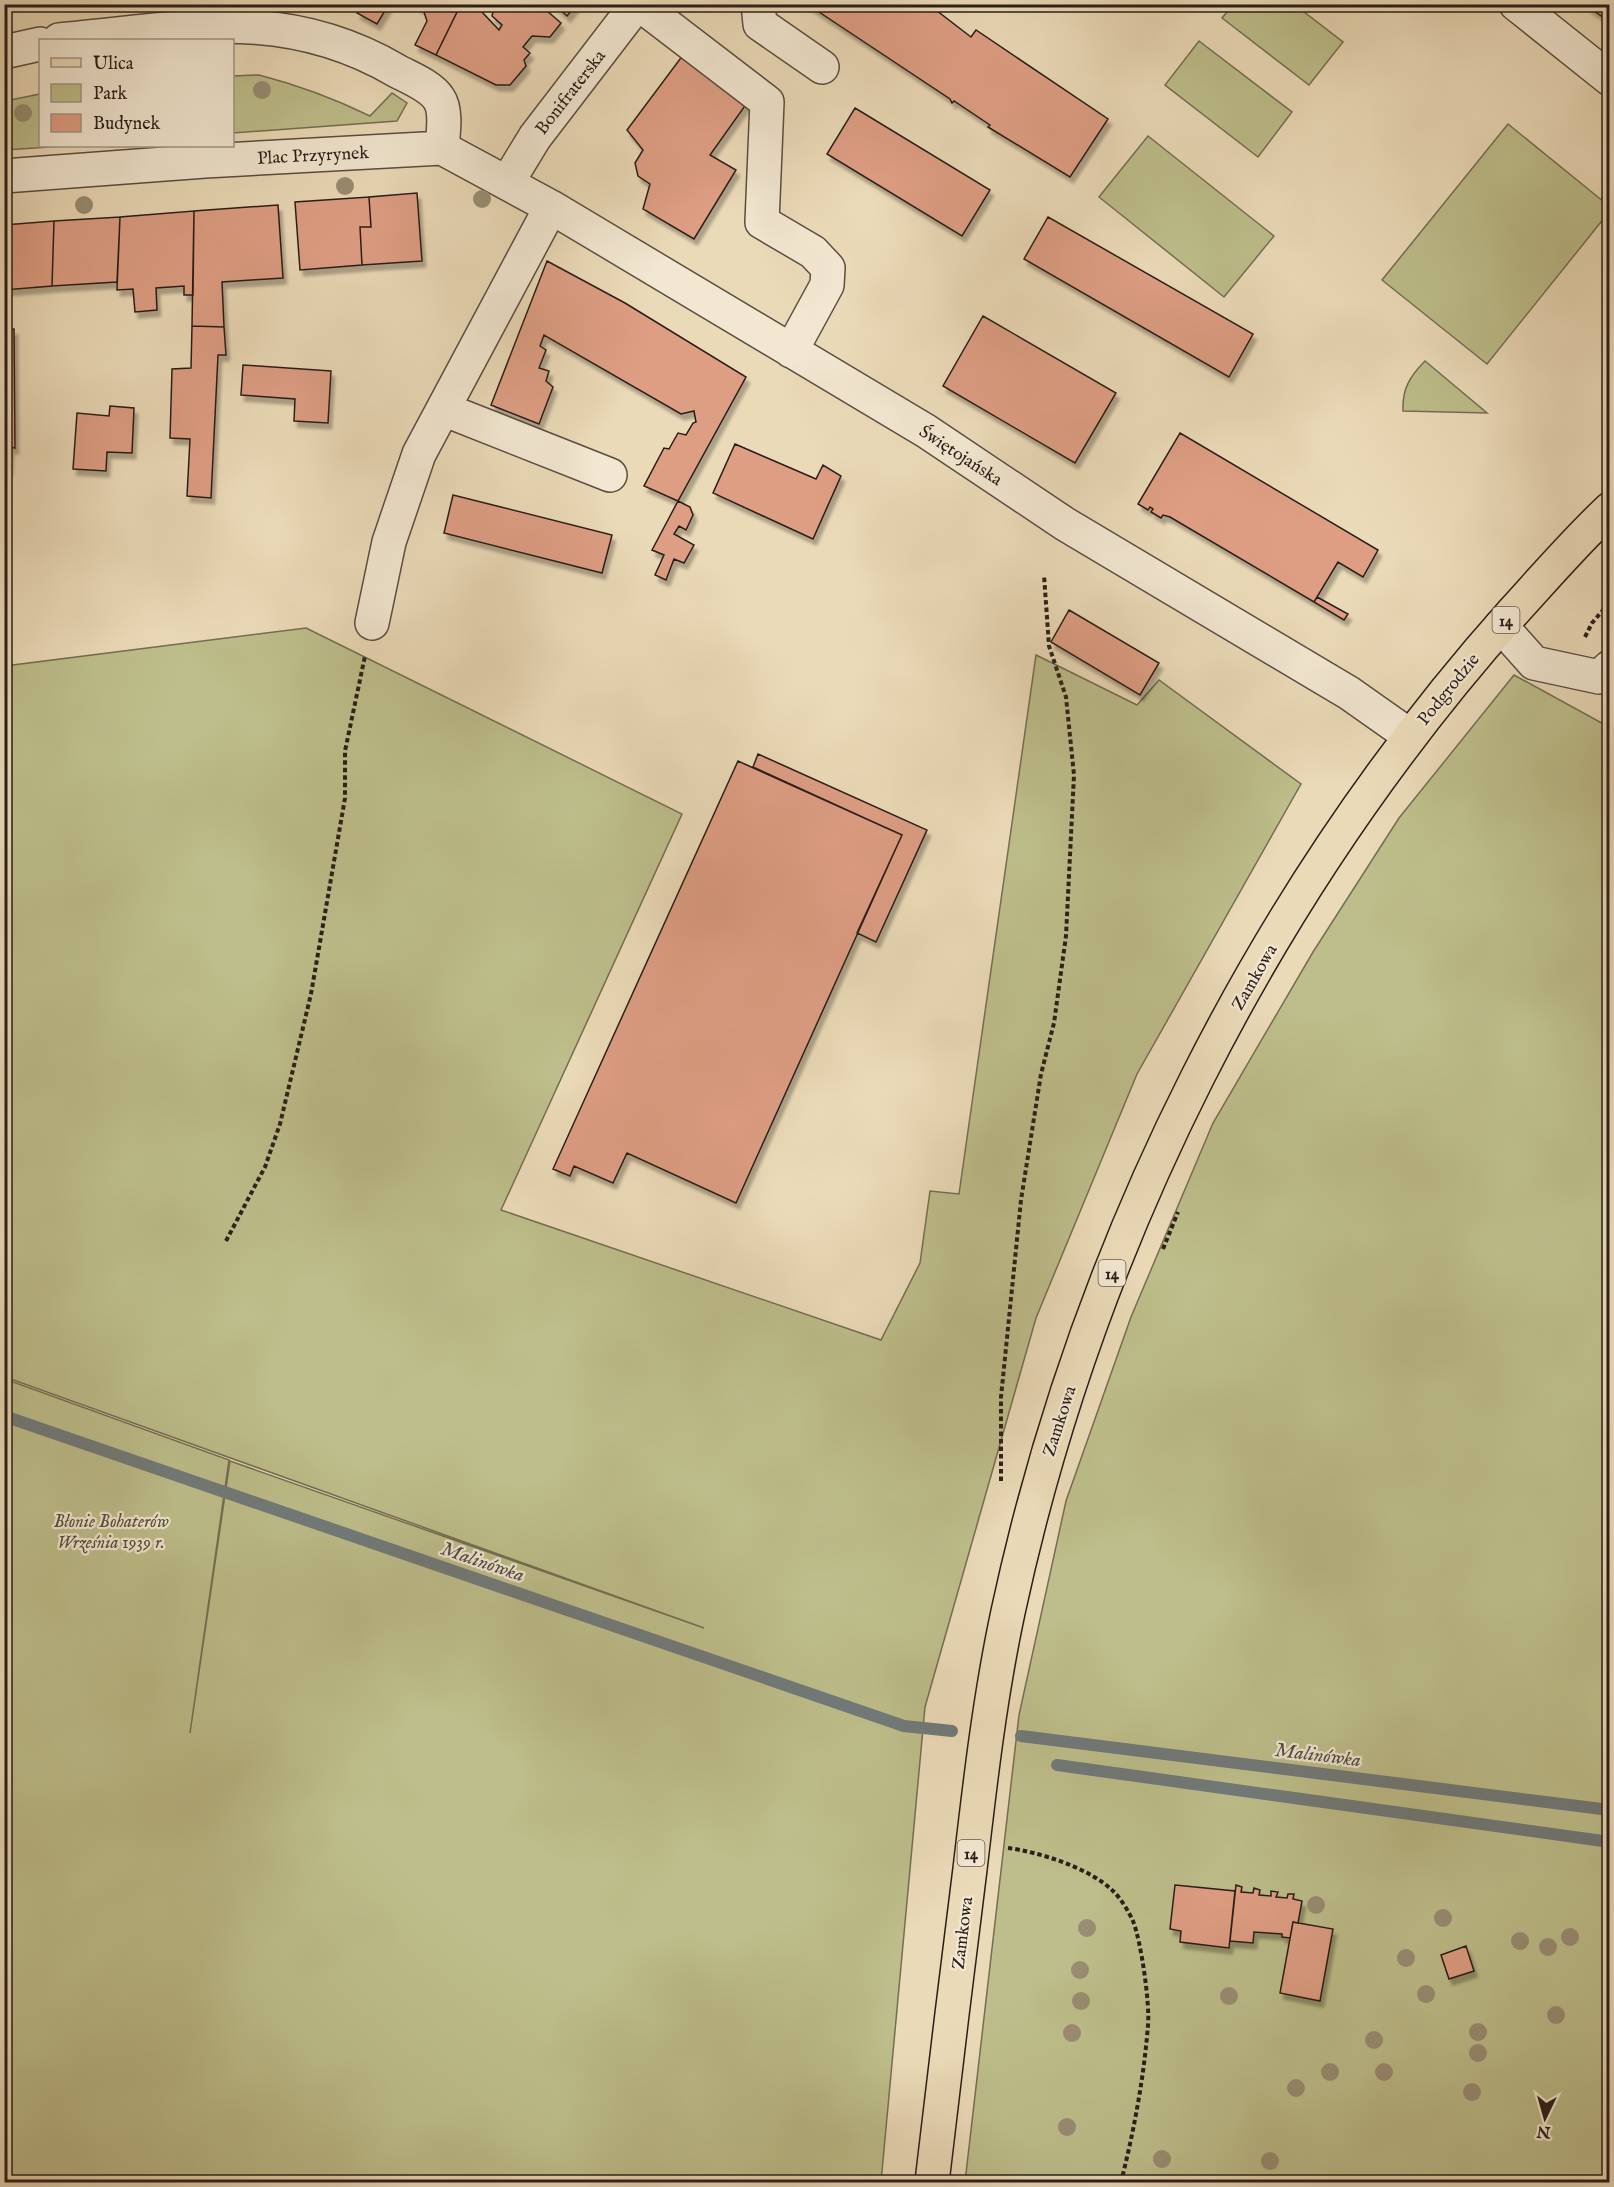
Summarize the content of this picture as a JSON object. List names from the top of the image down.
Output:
{
  "streets": {
    "main road": ["14", "Podgrodzie", "Zamkowa"],
    "street": ["Bonifraterska", "Plac Przyrynek", "Świętojańska"]
  },
  "crossings": [
    ["Bonifraterska", "Świętojańska"],
    ["Świętojańska", "Podgrodzie"],
    ["Świętojańska", "Zamkowa"],
    ["Podgrodzie", "Zamkowa"]
  ],
  "water": ["Malinówka"],
  "parks": ["Błonie Bohaterów Września 1939 r."],
  "legend": ["Ulica", "Park", "Budynek"],
  "north": "bottom"
}
